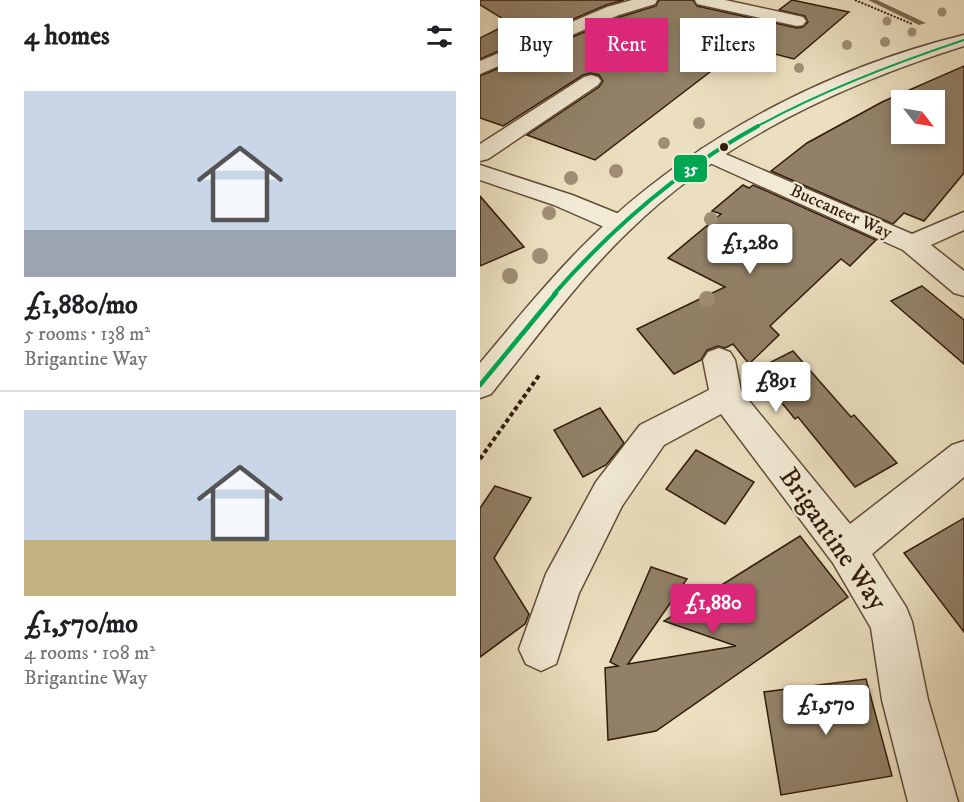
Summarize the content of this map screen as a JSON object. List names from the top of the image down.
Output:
{
  "streets": {
    "street": ["Buccaneer Way", "Brigantine Way"]
  },
  "lines": ["transit line 35"],
  "north": "bottom right",
  "page": {
    "heading": "4 homes",
    "chip": ["Buy", "Rent", "Filters"],
    "list": [
      {
        "name": "£1,880/mo",
        "note": "5 rooms · 138 m² · Brigantine Way"
      },
      {
        "name": "£1,570/mo",
        "note": "4 rooms · 108 m² · Brigantine Way"
      }
    ],
    "price": [
      "£1,280",
      "£891",
      "£1,880",
      "£1,570"
    ]
  }
}
